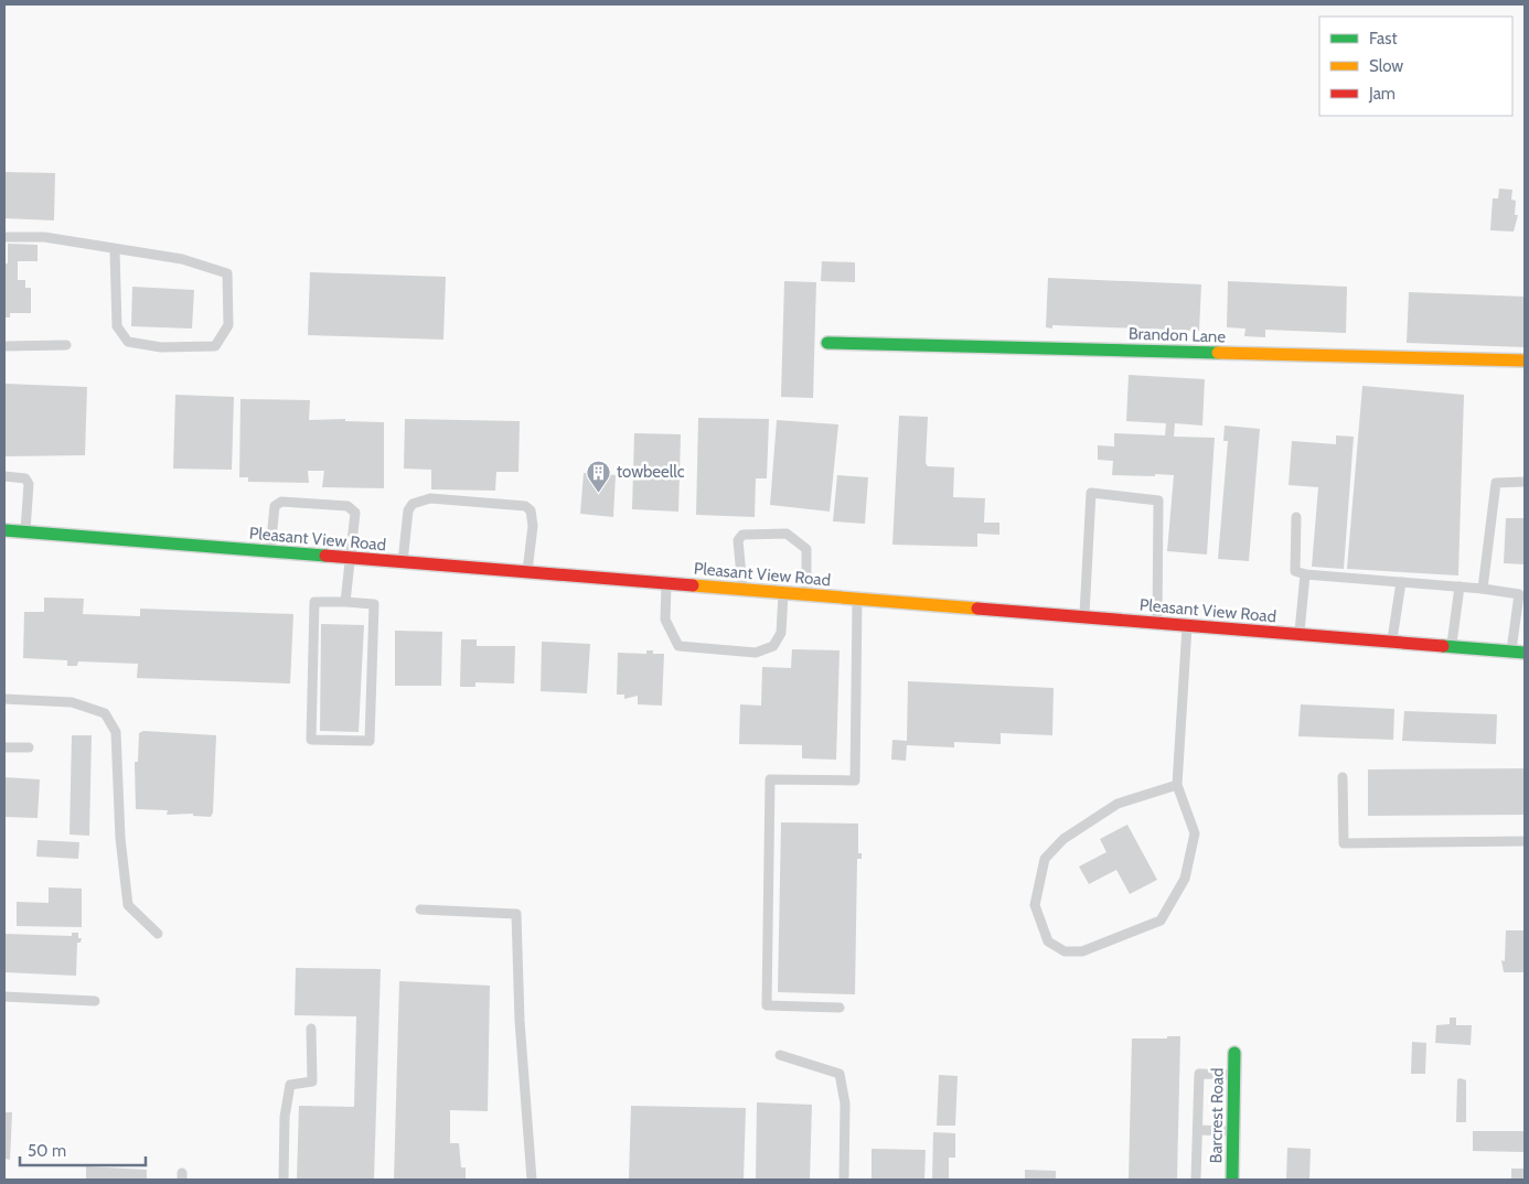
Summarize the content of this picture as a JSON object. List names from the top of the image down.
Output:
{
  "streets": {
    "main road": ["Brandon Lane", "Pleasant View Road", "Barcrest Road"]
  },
  "places": {
    "building": ["towbeellc"]
  },
  "legend": ["Fast", "Slow", "Jam"],
  "scale_bar": "50 m"
}
